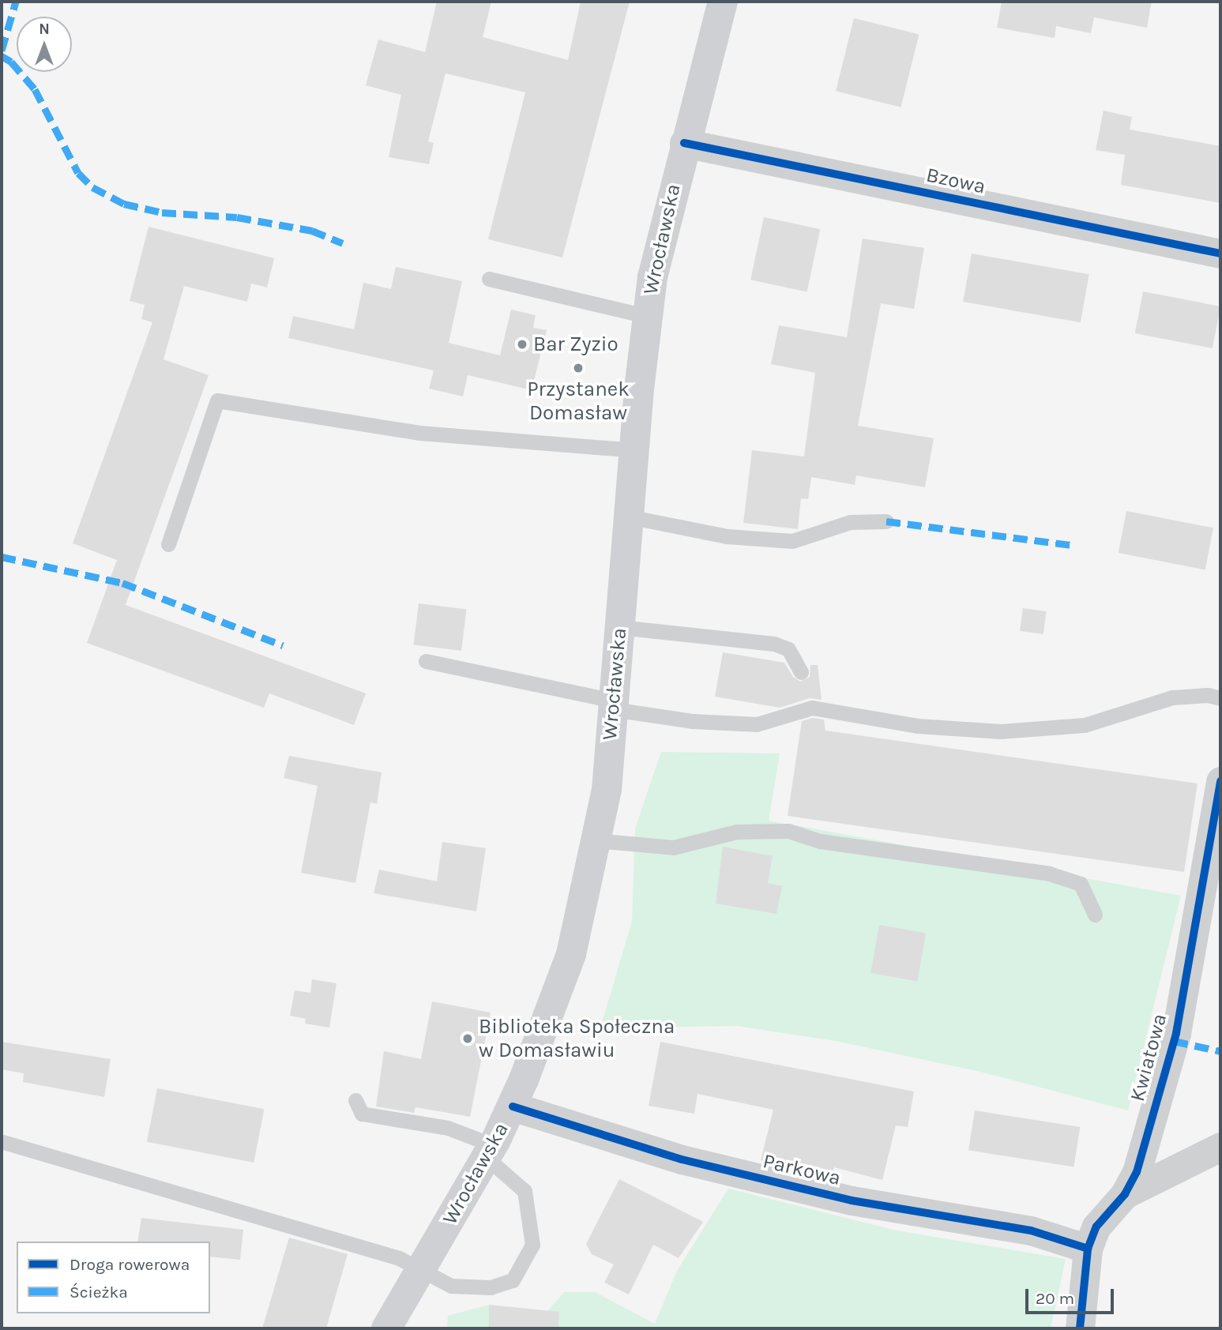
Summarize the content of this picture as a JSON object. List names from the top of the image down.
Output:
{
  "streets": {
    "main road": ["Wrocławska"],
    "street": ["Bzowa", "Kwiatowa", "Parkowa"]
  },
  "crossings": [
    ["Bzowa", "Wrocławska"],
    ["Wrocławska", "Parkowa"],
    ["Kwiatowa", "Parkowa"]
  ],
  "places": ["Bar Zyzio", "Przystanek Domasław", "Biblioteka Społeczna w Domasławiu"],
  "legend": ["Droga rowerowa", "Ścieżka"],
  "scale_bar": "20 m",
  "north": "top"
}
